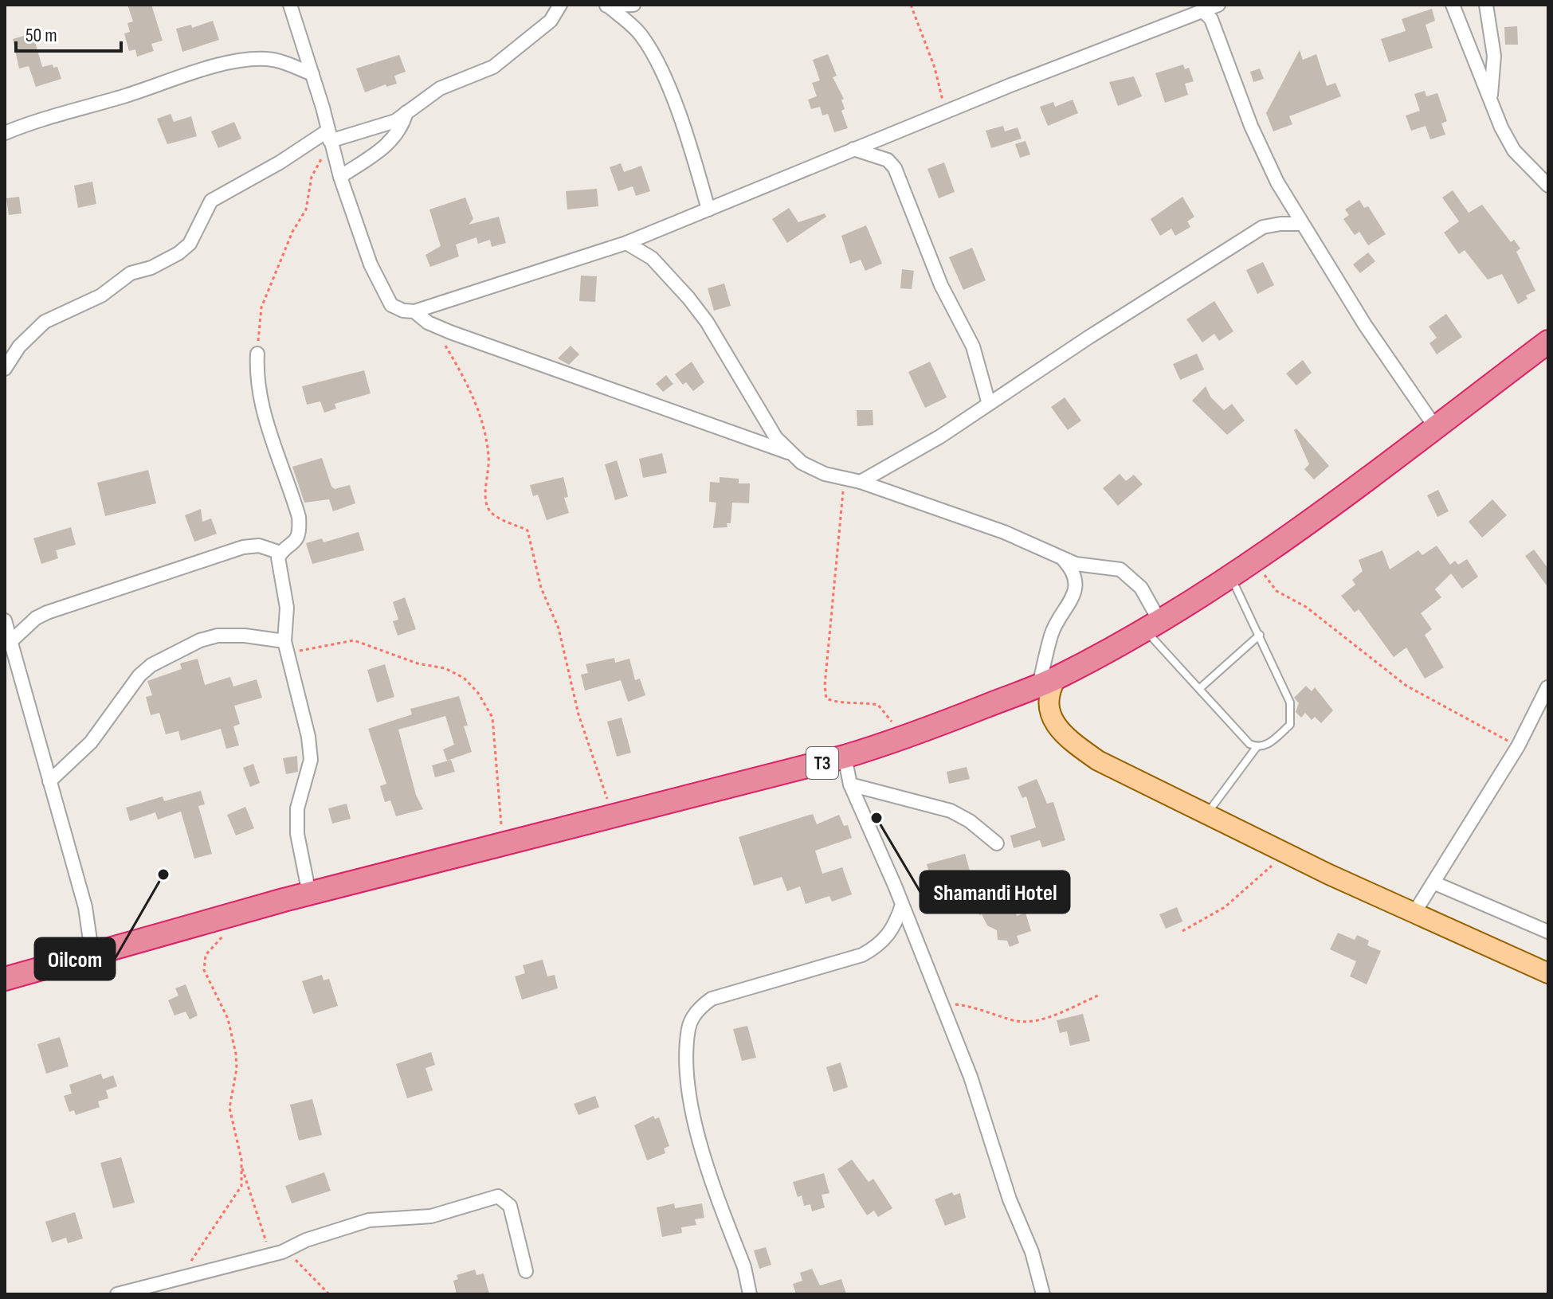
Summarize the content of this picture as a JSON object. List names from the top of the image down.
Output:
{
  "streets": {
    "highway": ["T3"]
  },
  "places": ["Shamandi Hotel", "Oilcom"],
  "scale_bar": "50 m"
}
